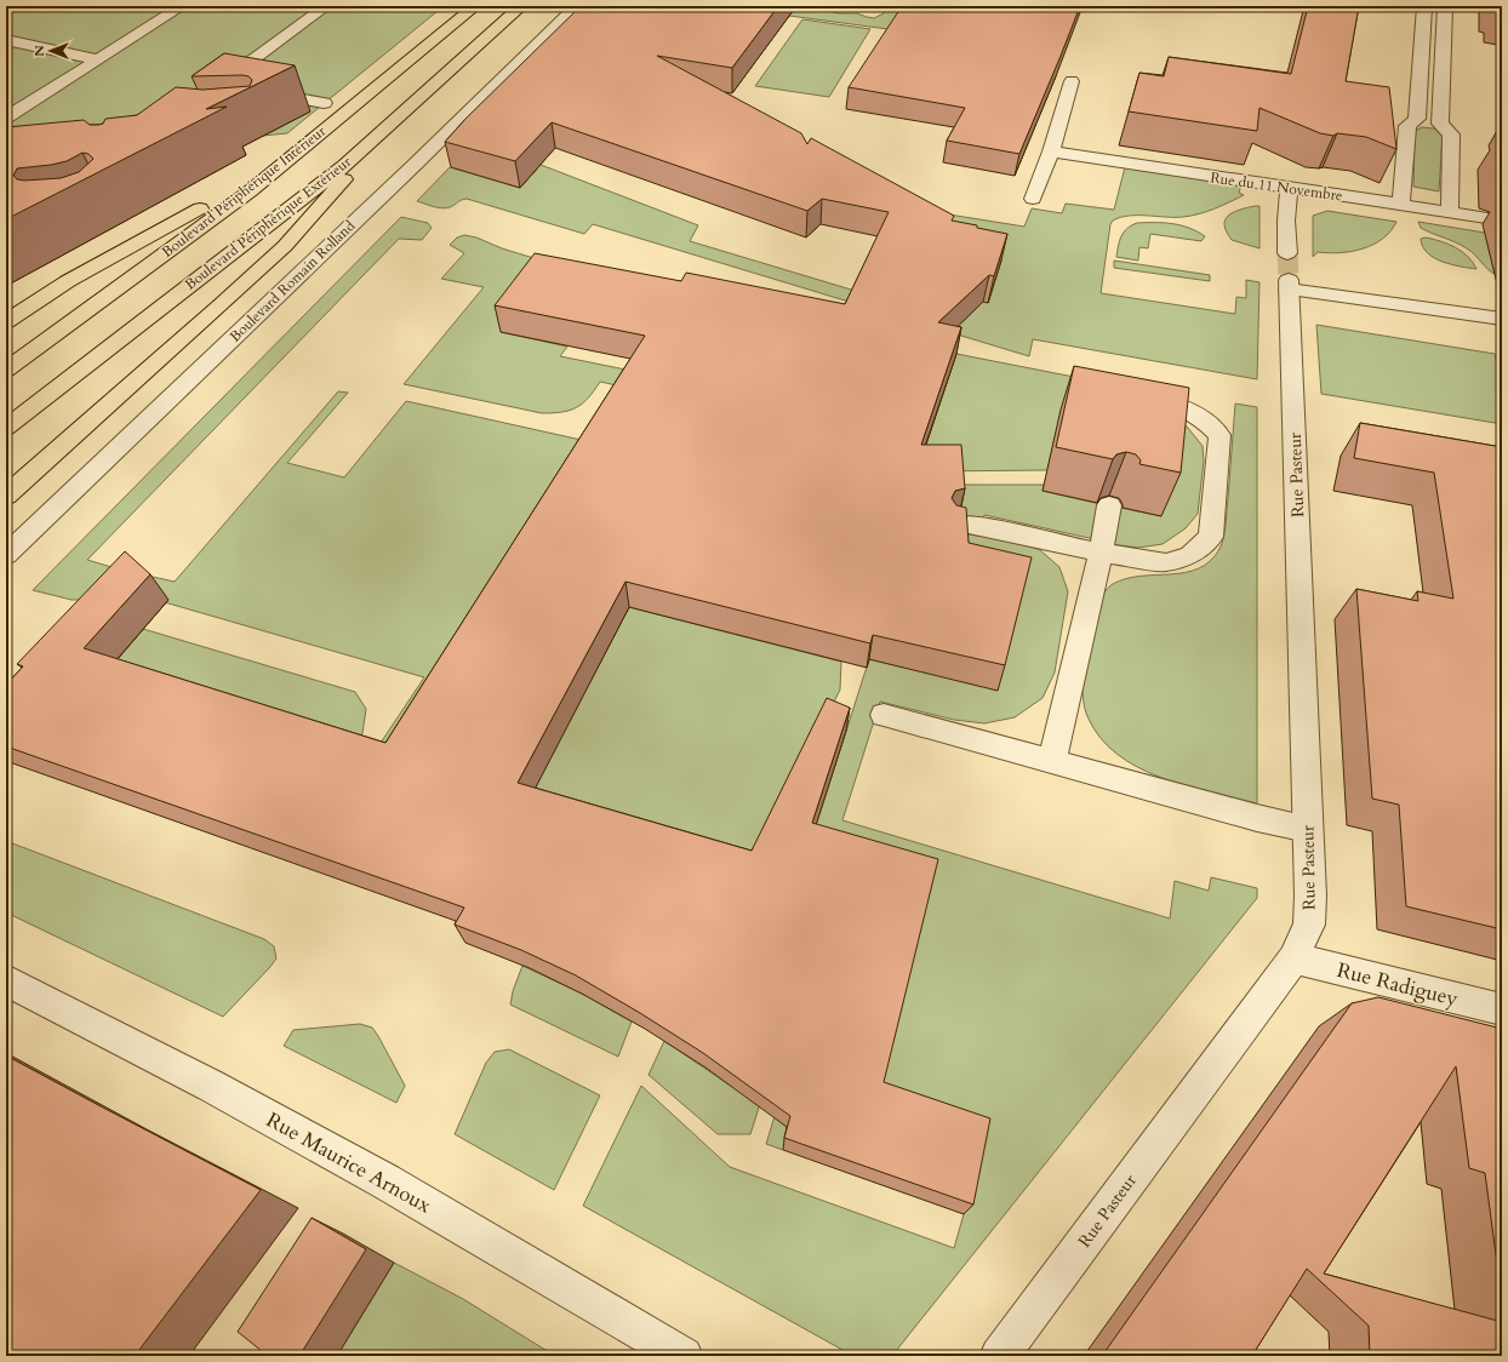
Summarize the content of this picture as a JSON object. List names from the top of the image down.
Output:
{
  "streets": {
    "highway": ["Boulevard Périphérique Intérieur", "Boulevard Périphérique Extérieur"],
    "street": [
      "Rue du 11 Novembre",
      "Boulevard Romain Rolland",
      "Rue Pasteur",
      "Rue Radiguey",
      "Rue Maurice Arnoux"
    ]
  },
  "crossings": [
    ["Rue du 11 Novembre", "Rue Pasteur"],
    ["Rue Pasteur", "Rue Radiguey"]
  ],
  "north": "left"
}
